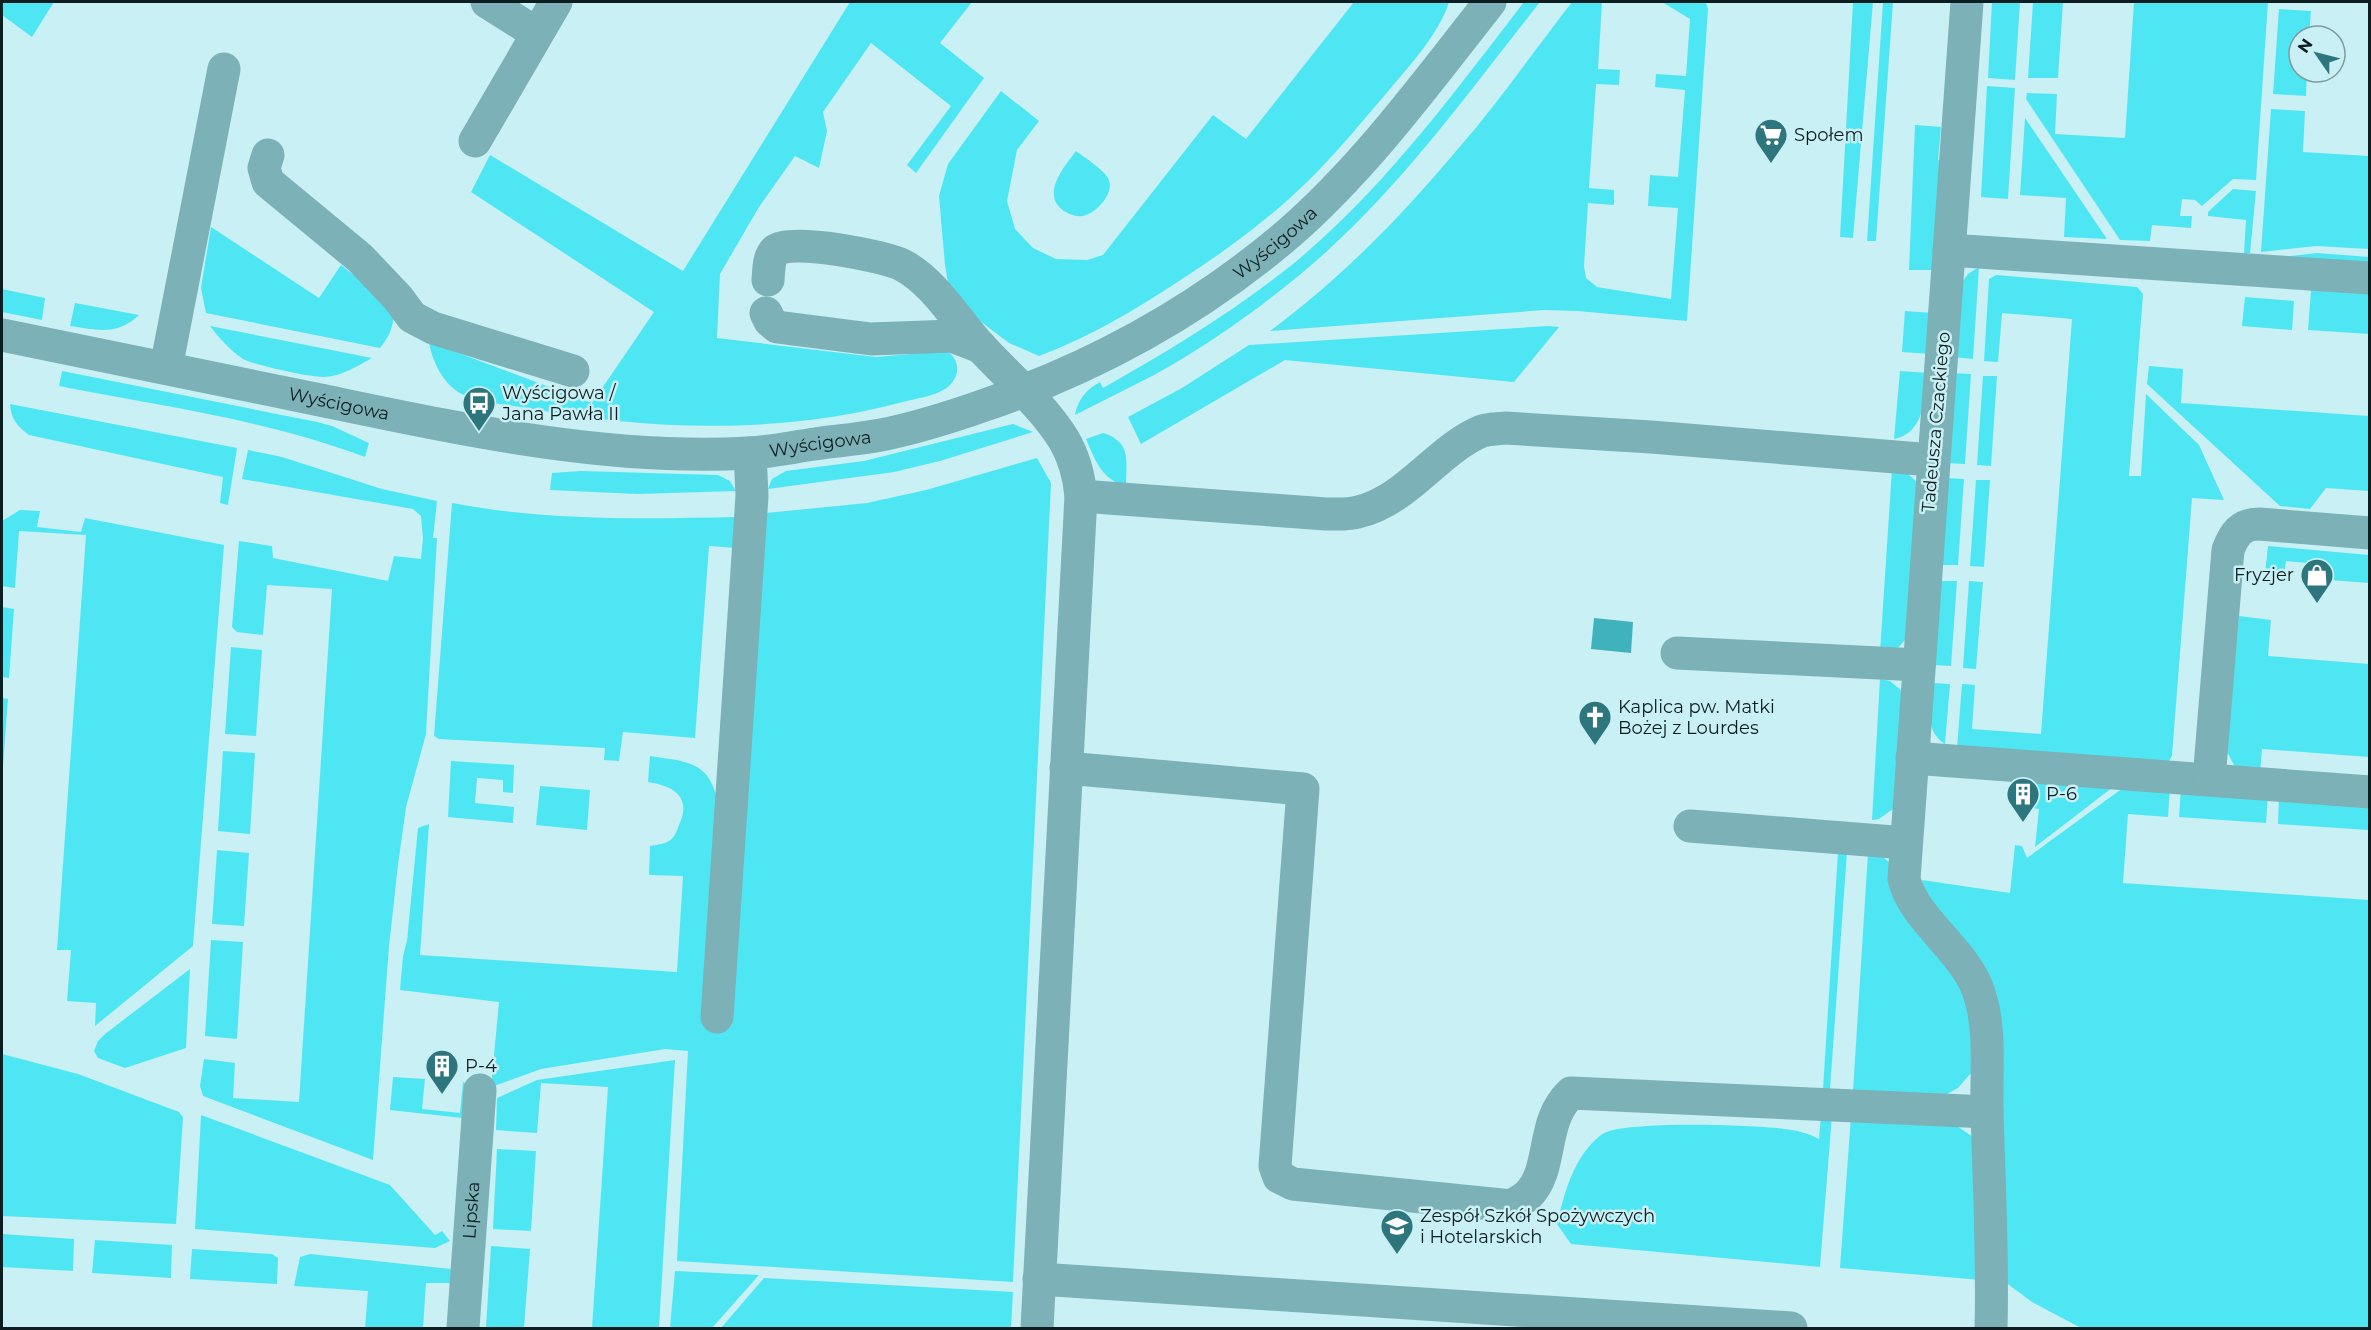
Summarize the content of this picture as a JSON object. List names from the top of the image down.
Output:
{
  "streets": {
    "street": ["Wyścigowa", "Tadeusza Czackiego", "Lipska"]
  },
  "places": {
    "supermarket": ["Społem"],
    "bus stop": ["Wyścigowa / Jana Pawła II"],
    "shop": ["Fryzjer"],
    "church": ["Kaplica pw. Matki Bożej z Lourdes"],
    "building": ["P-6", "P-4"],
    "school or university": ["Zespół Szkół Spożywczych i Hotelarskich"]
  },
  "north": "top left"
}
